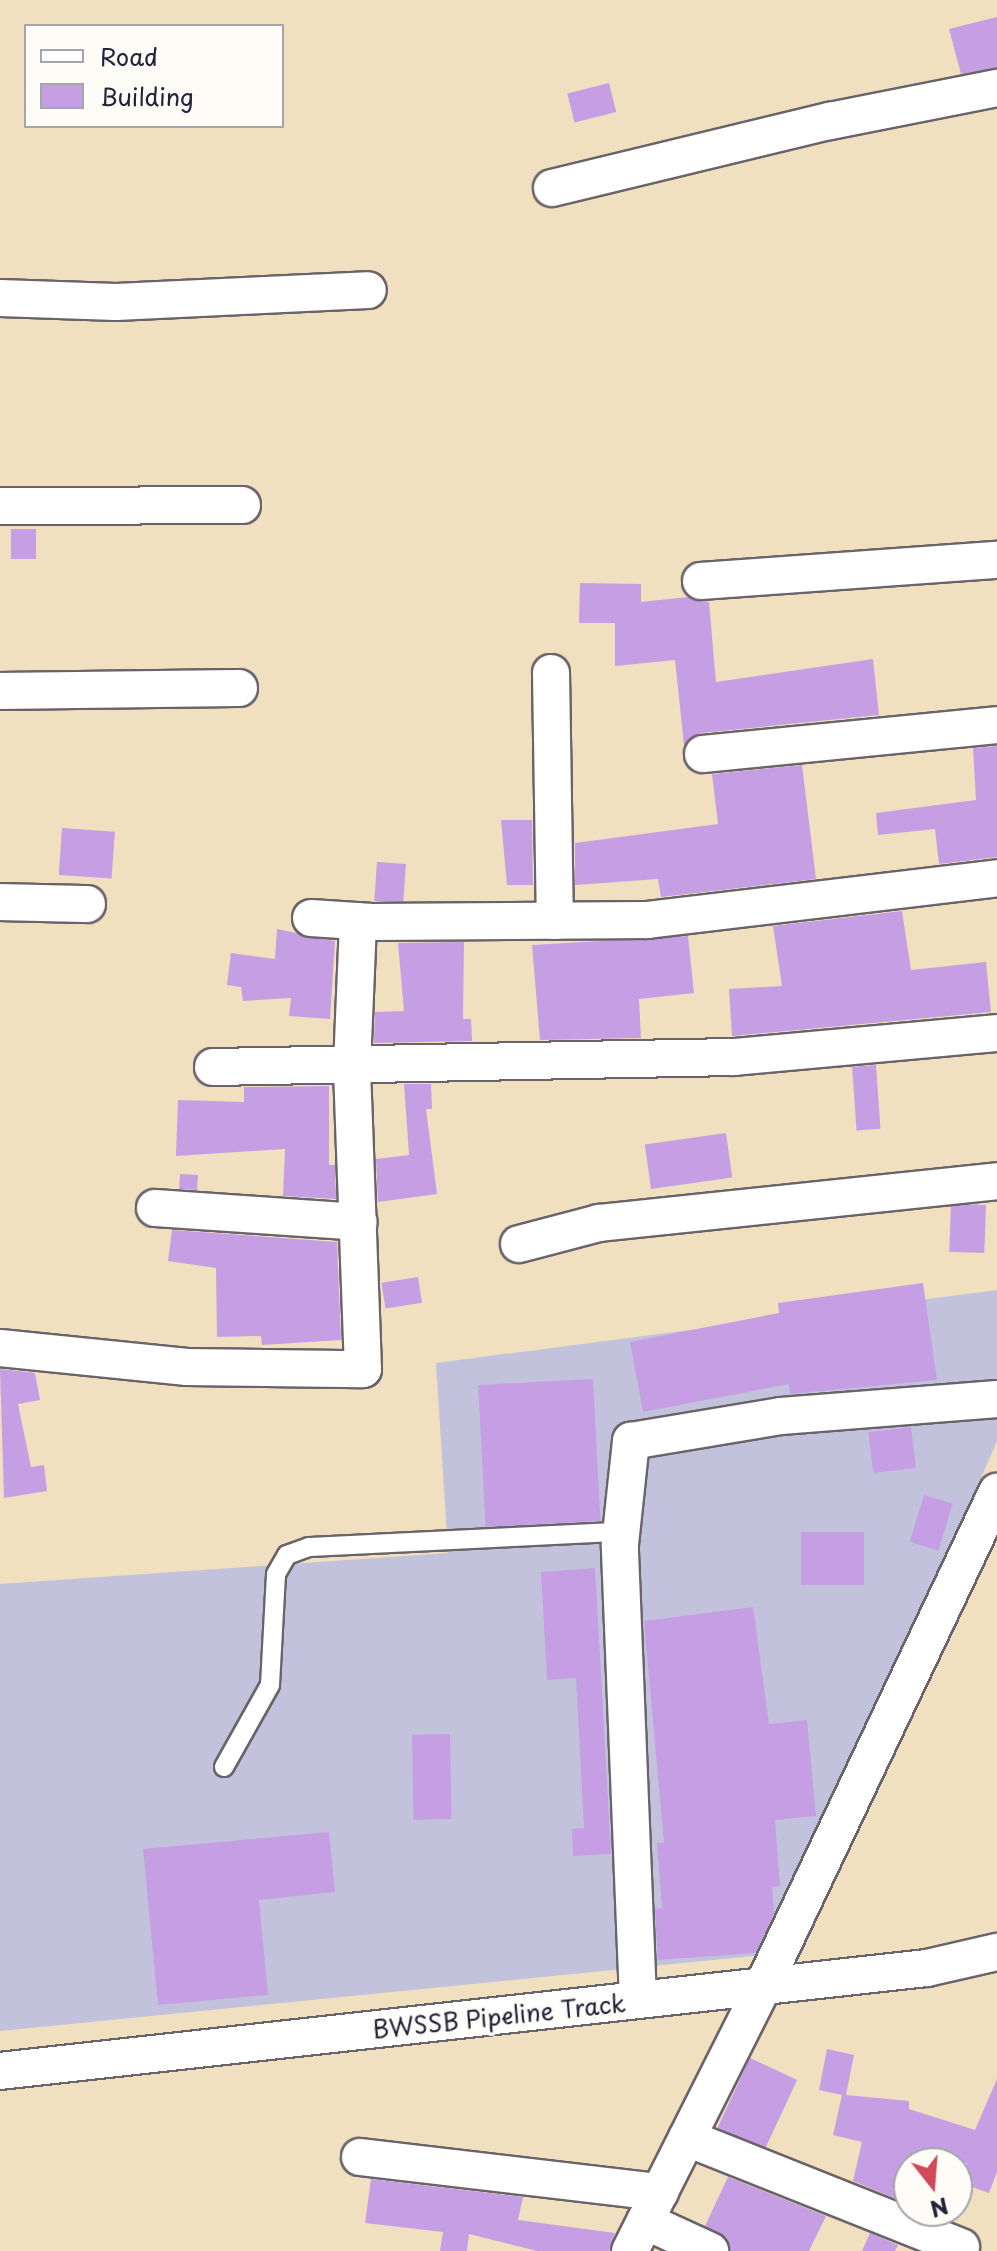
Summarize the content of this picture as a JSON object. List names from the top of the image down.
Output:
{
  "streets": {
    "street": ["BWSSB Pipeline Track"]
  },
  "legend": ["Road", "Building"],
  "north": "bottom"
}
